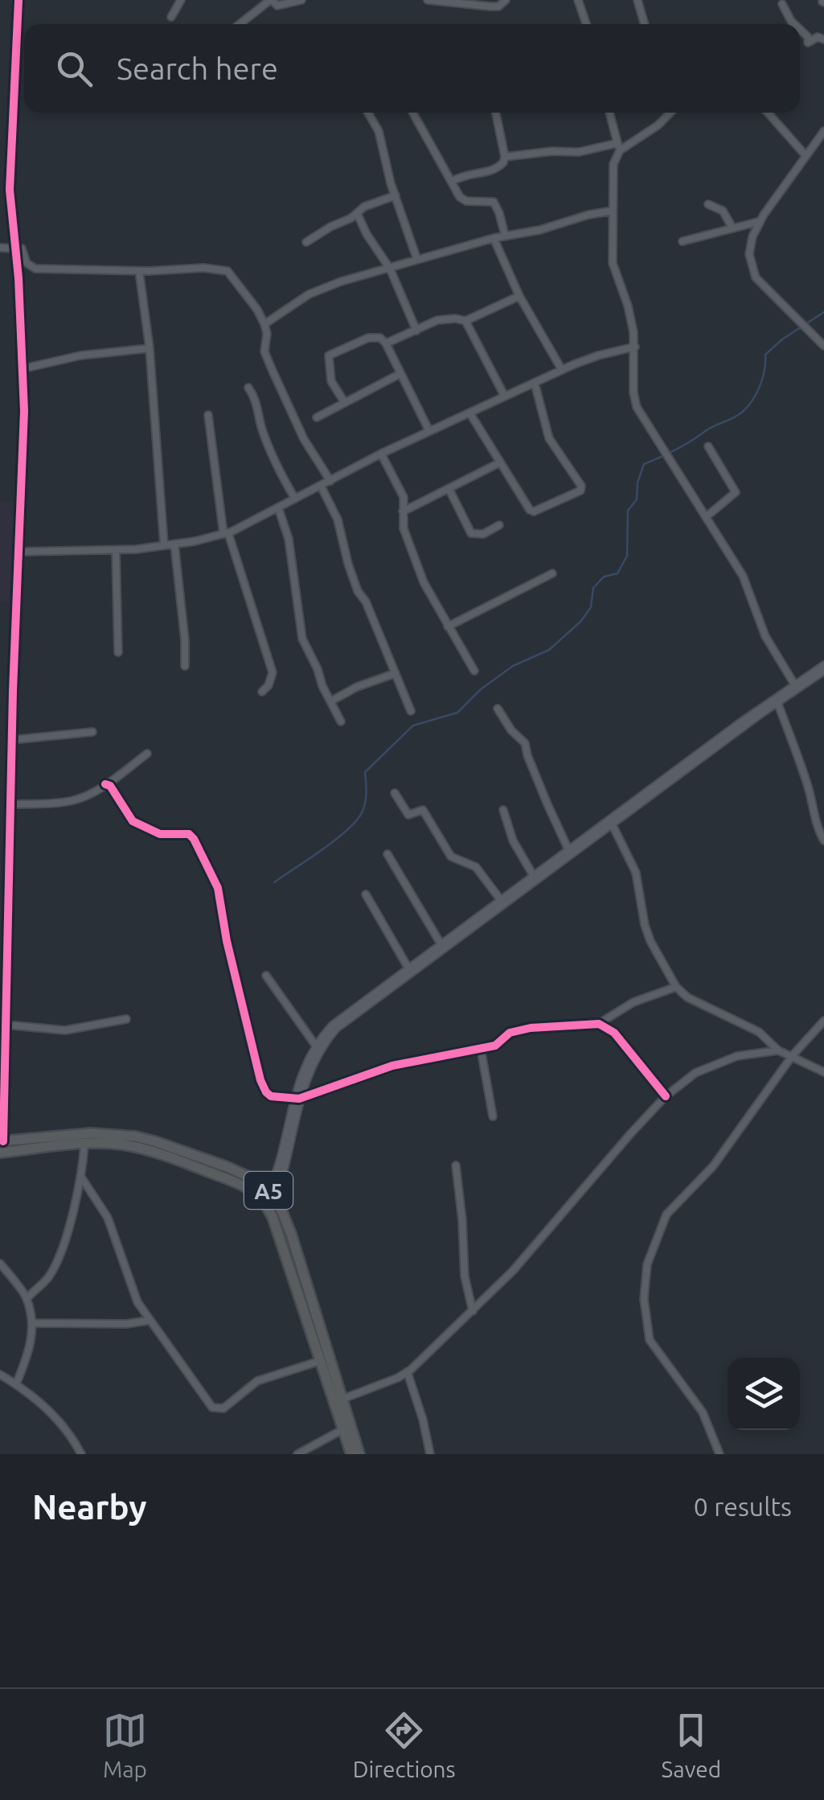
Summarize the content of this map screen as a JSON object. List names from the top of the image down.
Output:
{
  "streets": {
    "highway": ["A5"]
  },
  "page": {
    "search": "Search here",
    "heading": ["Nearby", "0 results"],
    "nav": ["Map", "Directions", "Saved"]
  }
}
